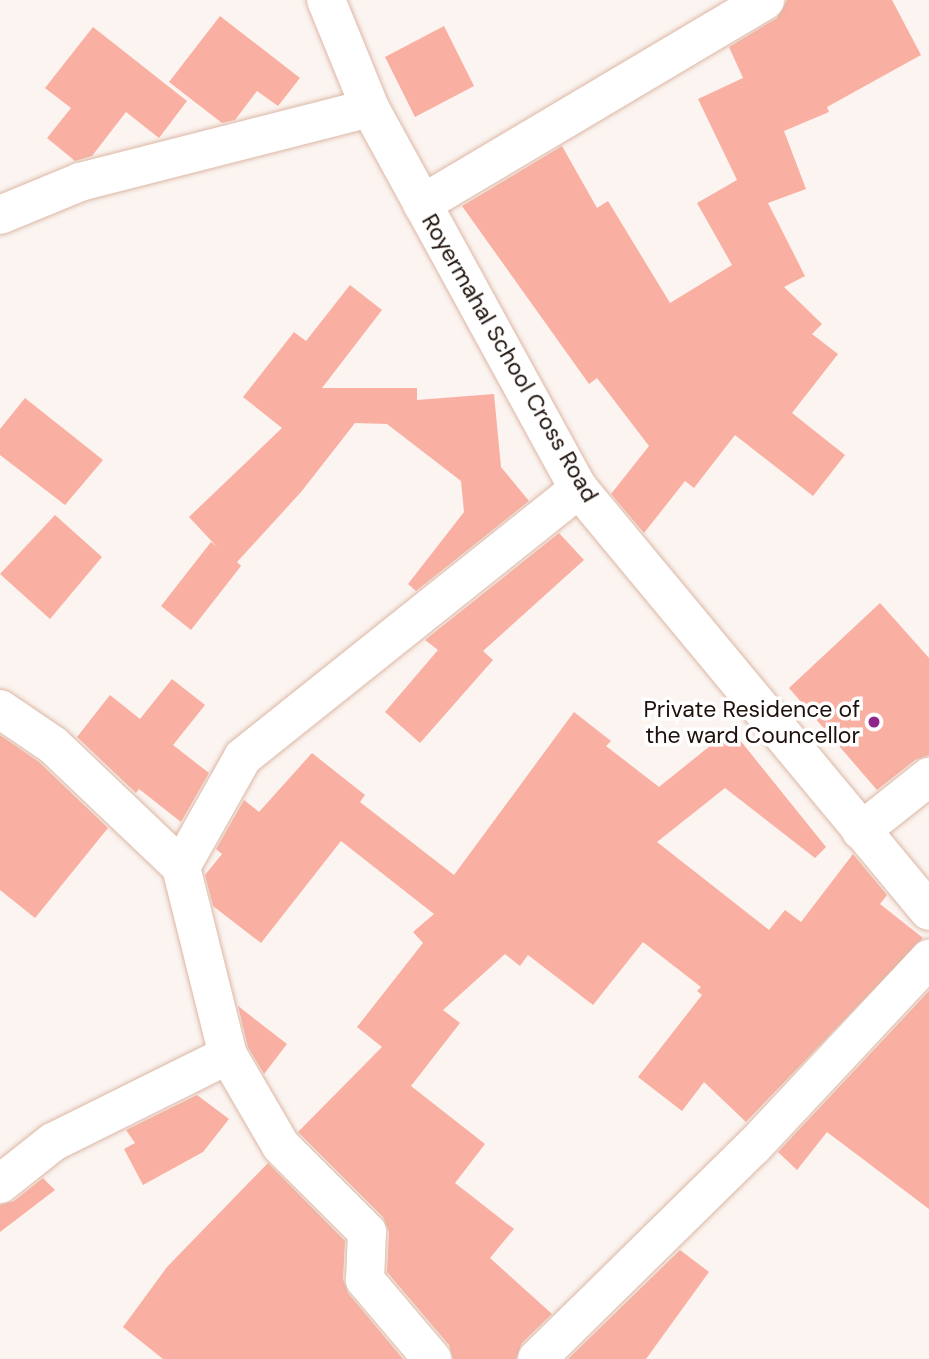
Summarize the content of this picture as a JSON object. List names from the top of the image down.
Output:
{
  "streets": {
    "street": ["Royermahal School Cross Road"]
  },
  "places": ["Private Residence of the ward Councellor"]
}
